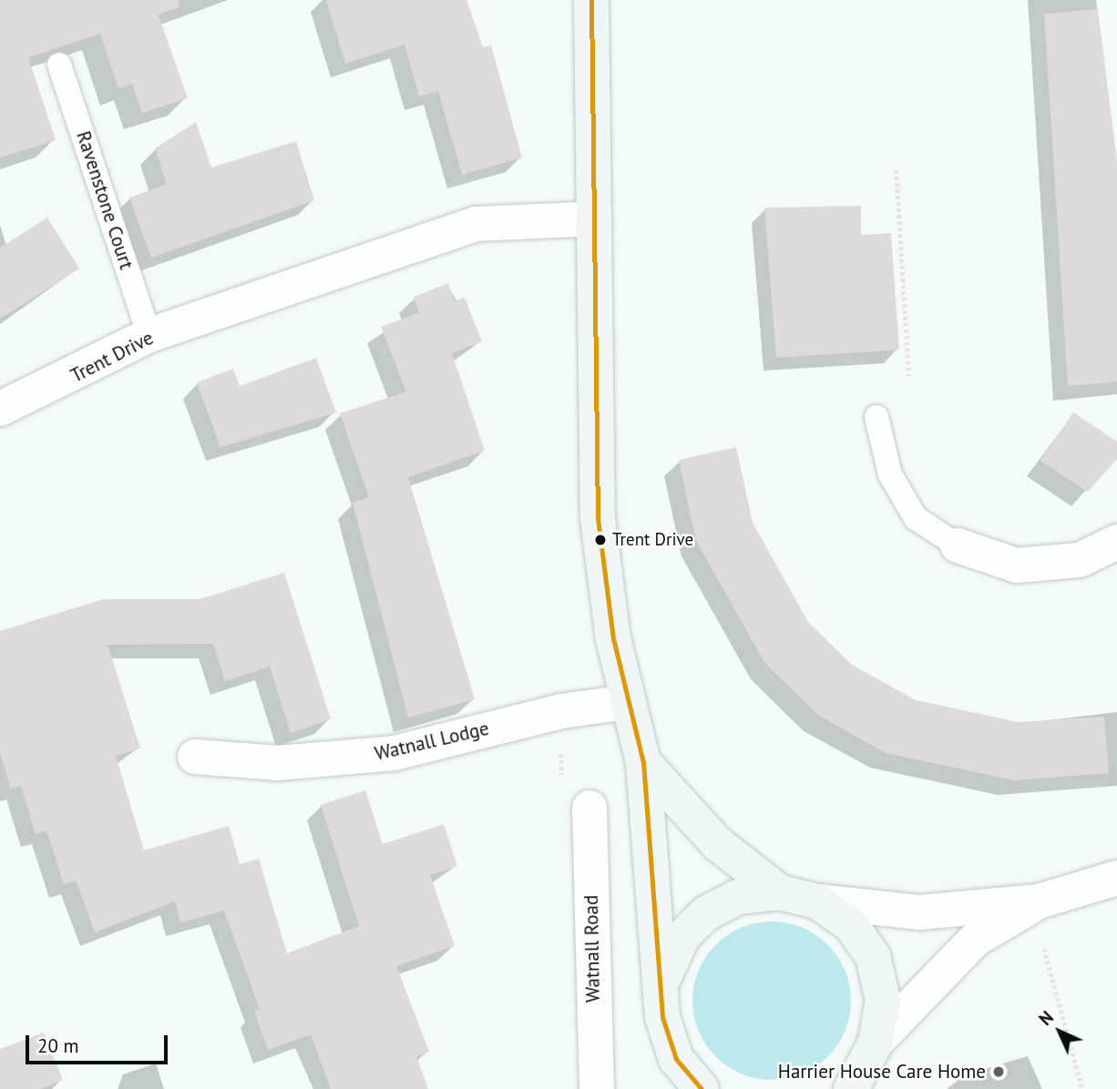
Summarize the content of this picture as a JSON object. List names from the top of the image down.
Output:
{
  "streets": {
    "street": ["Trent Drive", "Watnall Lodge", "Watnall Road"],
    "lane": ["Ravenstone Court"]
  },
  "crossings": [
    ["Ravenstone Court", "Trent Drive"]
  ],
  "places": ["Trent Drive", "Harrier House Care Home"],
  "scale_bar": "20 m",
  "north": "top left"
}
